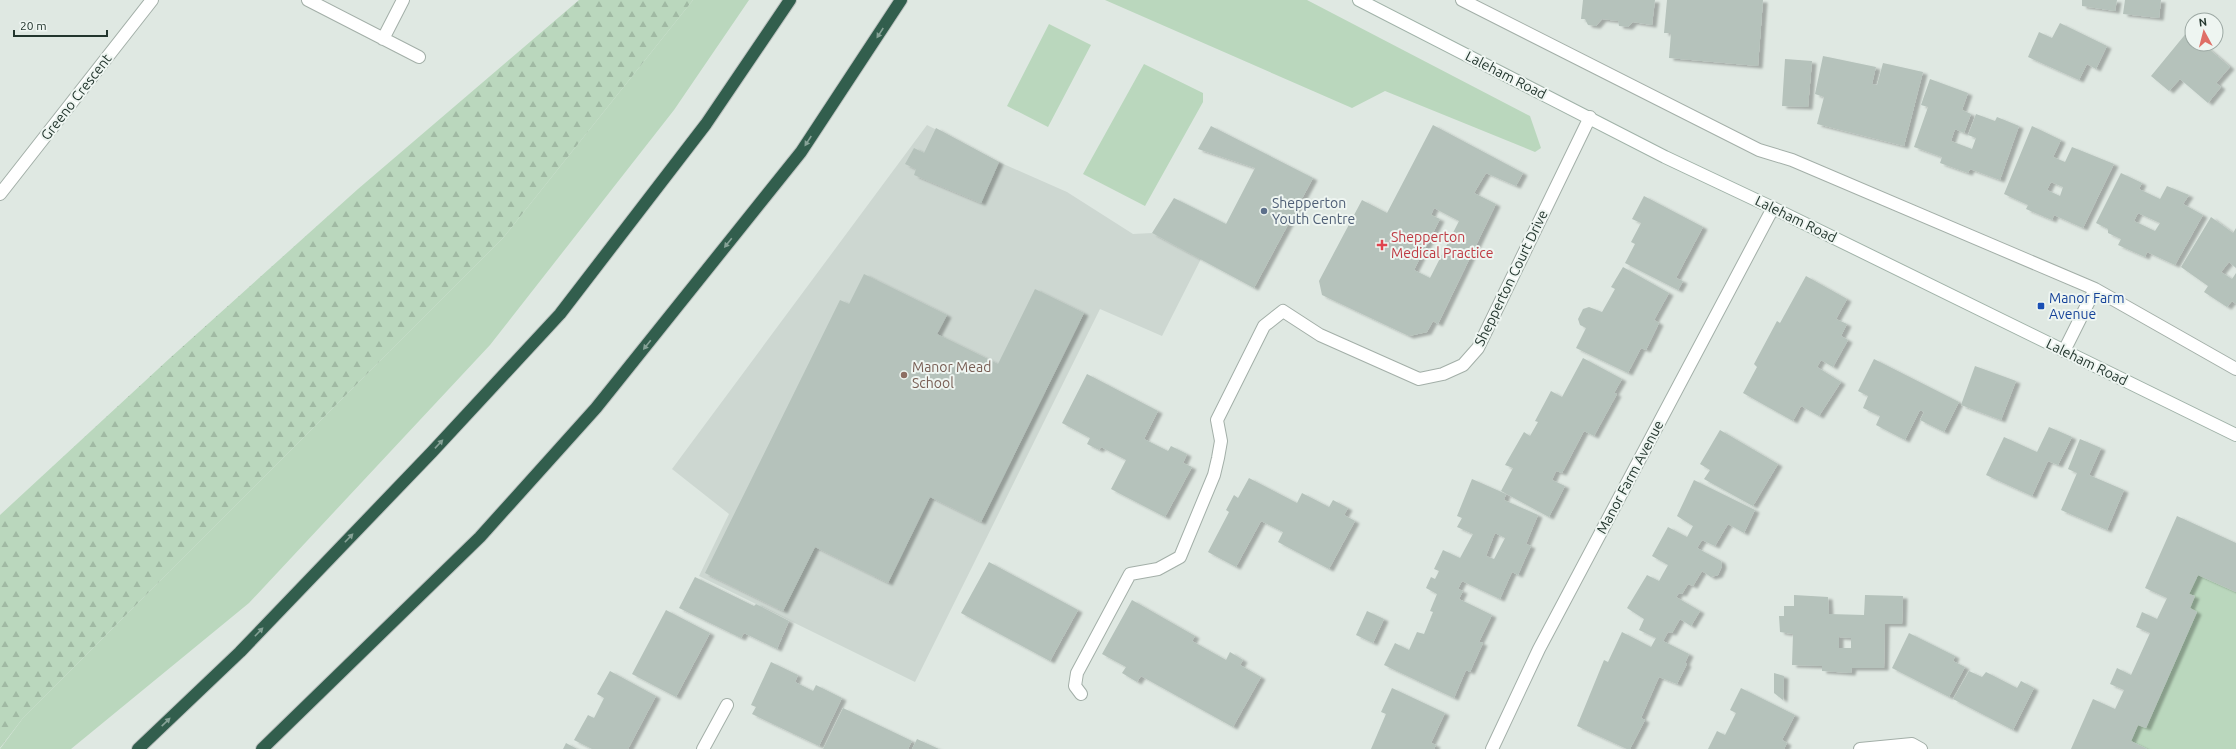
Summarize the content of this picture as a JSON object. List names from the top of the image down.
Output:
{
  "streets": {
    "street": [
      "Laleham Road",
      "Greeno Crescent",
      "Shepperton Court Drive",
      "Manor Farm Avenue"
    ]
  },
  "crossings": [
    ["Laleham Road", "Shepperton Court Drive"],
    ["Laleham Road", "Manor Farm Avenue"]
  ],
  "places": {
    "other": ["Shepperton Youth Centre", "Manor Mead School"],
    "health": ["Shepperton Medical Practice"],
    "transit": ["Manor Farm Avenue"]
  },
  "scale_bar": "20 m",
  "north": "top"
}
